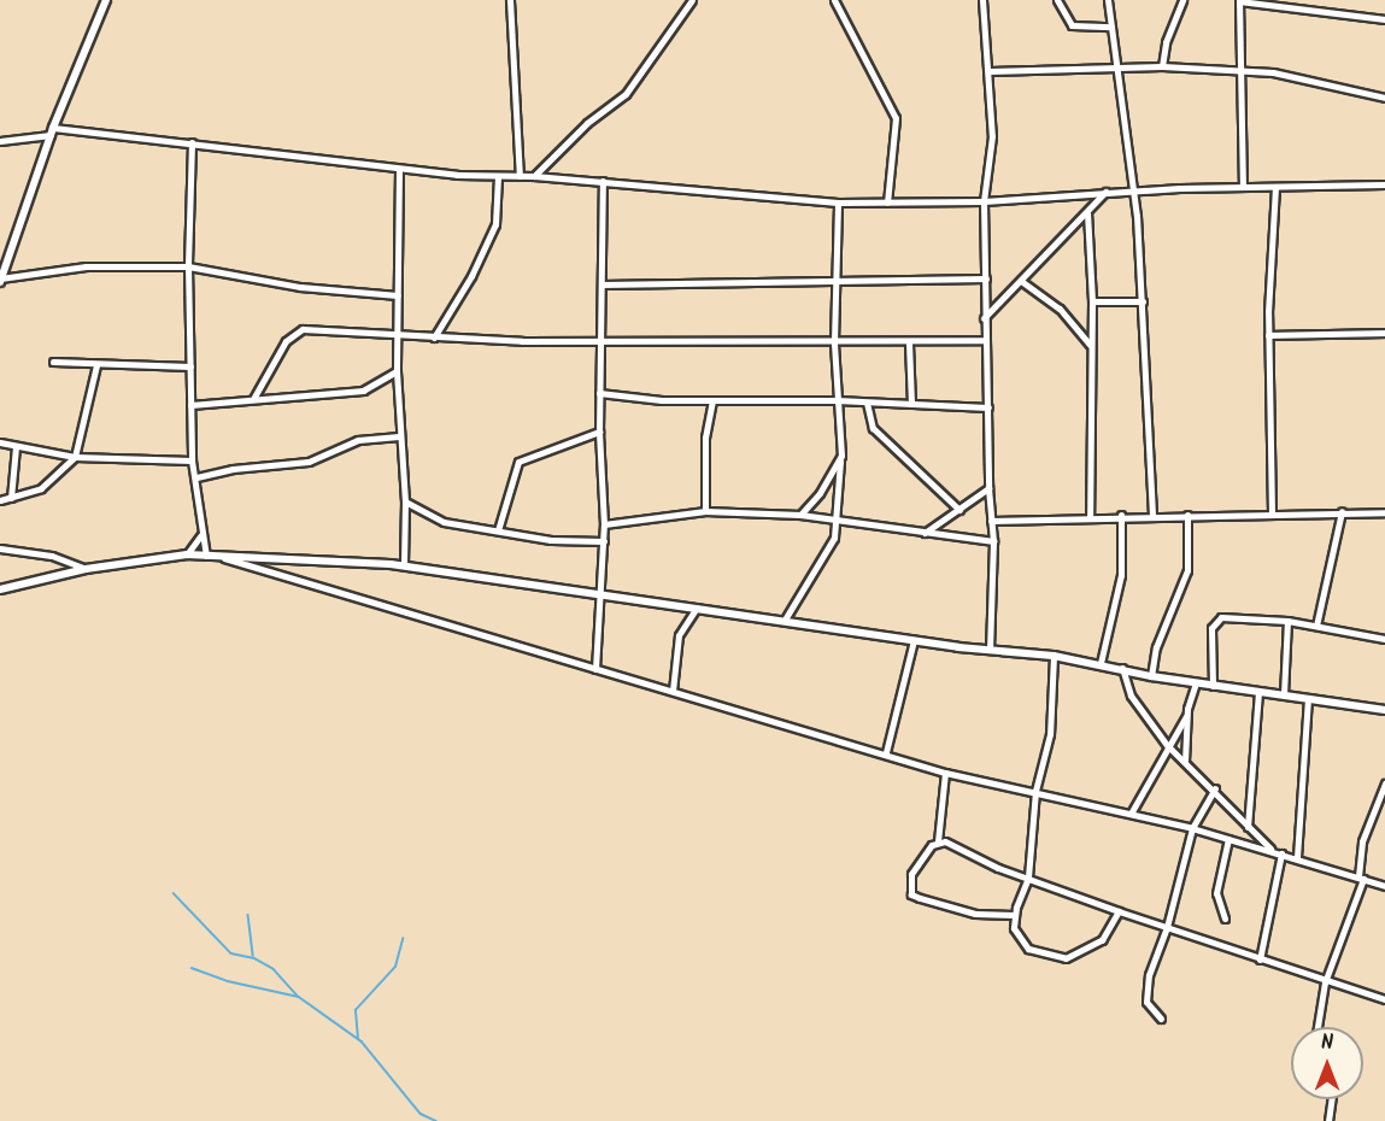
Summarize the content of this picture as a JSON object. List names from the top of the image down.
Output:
{
  "north": "top"
}
